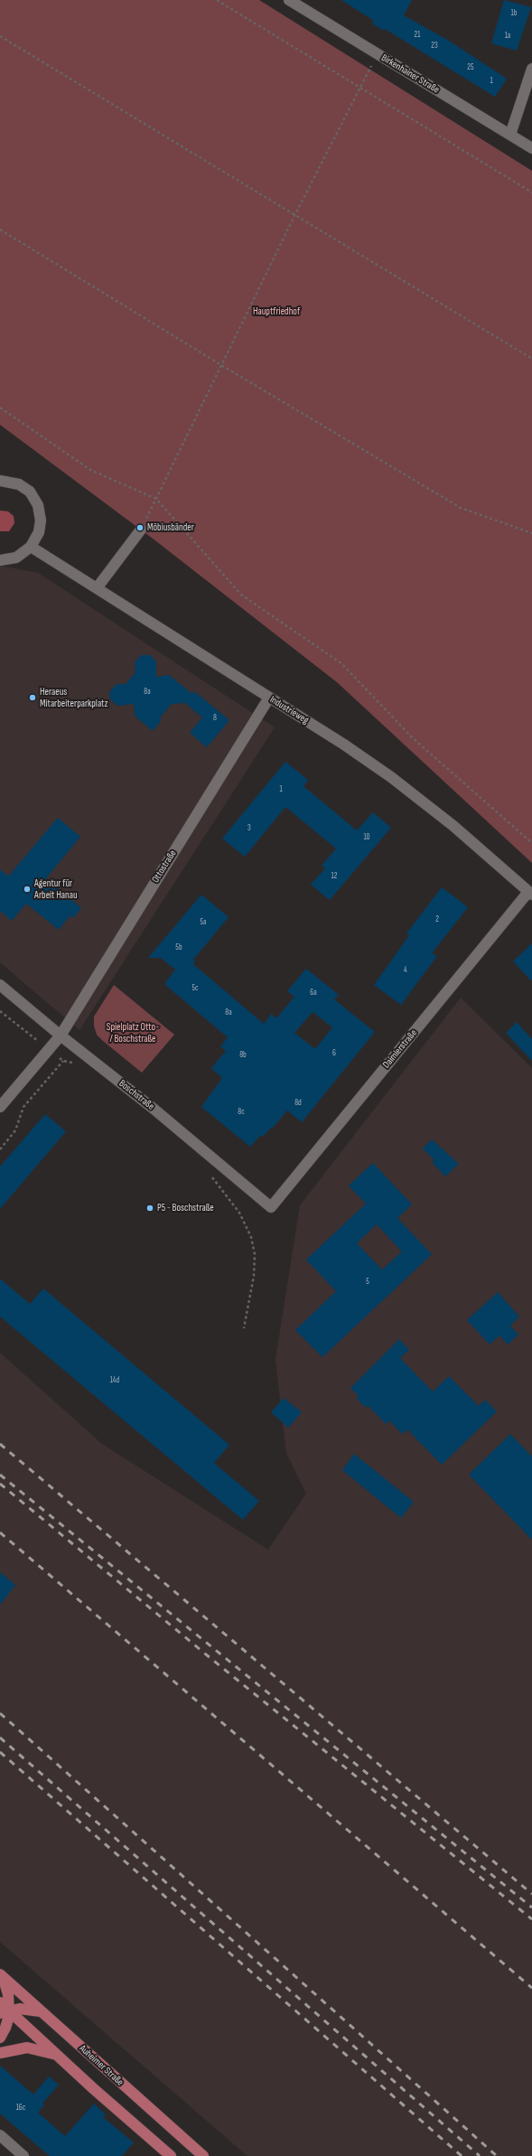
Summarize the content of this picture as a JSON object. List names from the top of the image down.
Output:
{
  "streets": {
    "main road": ["Auheimer Straße"],
    "street": [
      "Birkenhainer Straße",
      "Industrieweg",
      "Ottostraße",
      "Daimlerstraße",
      "Boschstraße"
    ]
  },
  "crossings": [
    ["Industrieweg", "Ottostraße"],
    ["Industrieweg", "Daimlerstraße"],
    ["Ottostraße", "Boschstraße"],
    ["Daimlerstraße", "Boschstraße"]
  ],
  "parks": ["Hauptfriedhof", "Spielplatz Otto- / Boschstraße"],
  "places": [
    "Möbiusbänder",
    "Heraeus Mitarbeiterparkplatz",
    "Agentur für Arbeit Hanau",
    "P5 - Boschstraße"
  ],
  "house_numbers": [
    "1b",
    "21",
    "1a",
    "23",
    "25",
    "1",
    "8a",
    "8",
    "1",
    "3",
    "10",
    "12",
    "2",
    "5a",
    "5b",
    "4",
    "5c",
    "6a",
    "8a",
    "6",
    "8b",
    "8d",
    "8c",
    "5",
    "14d",
    "16c"
  ]
}
